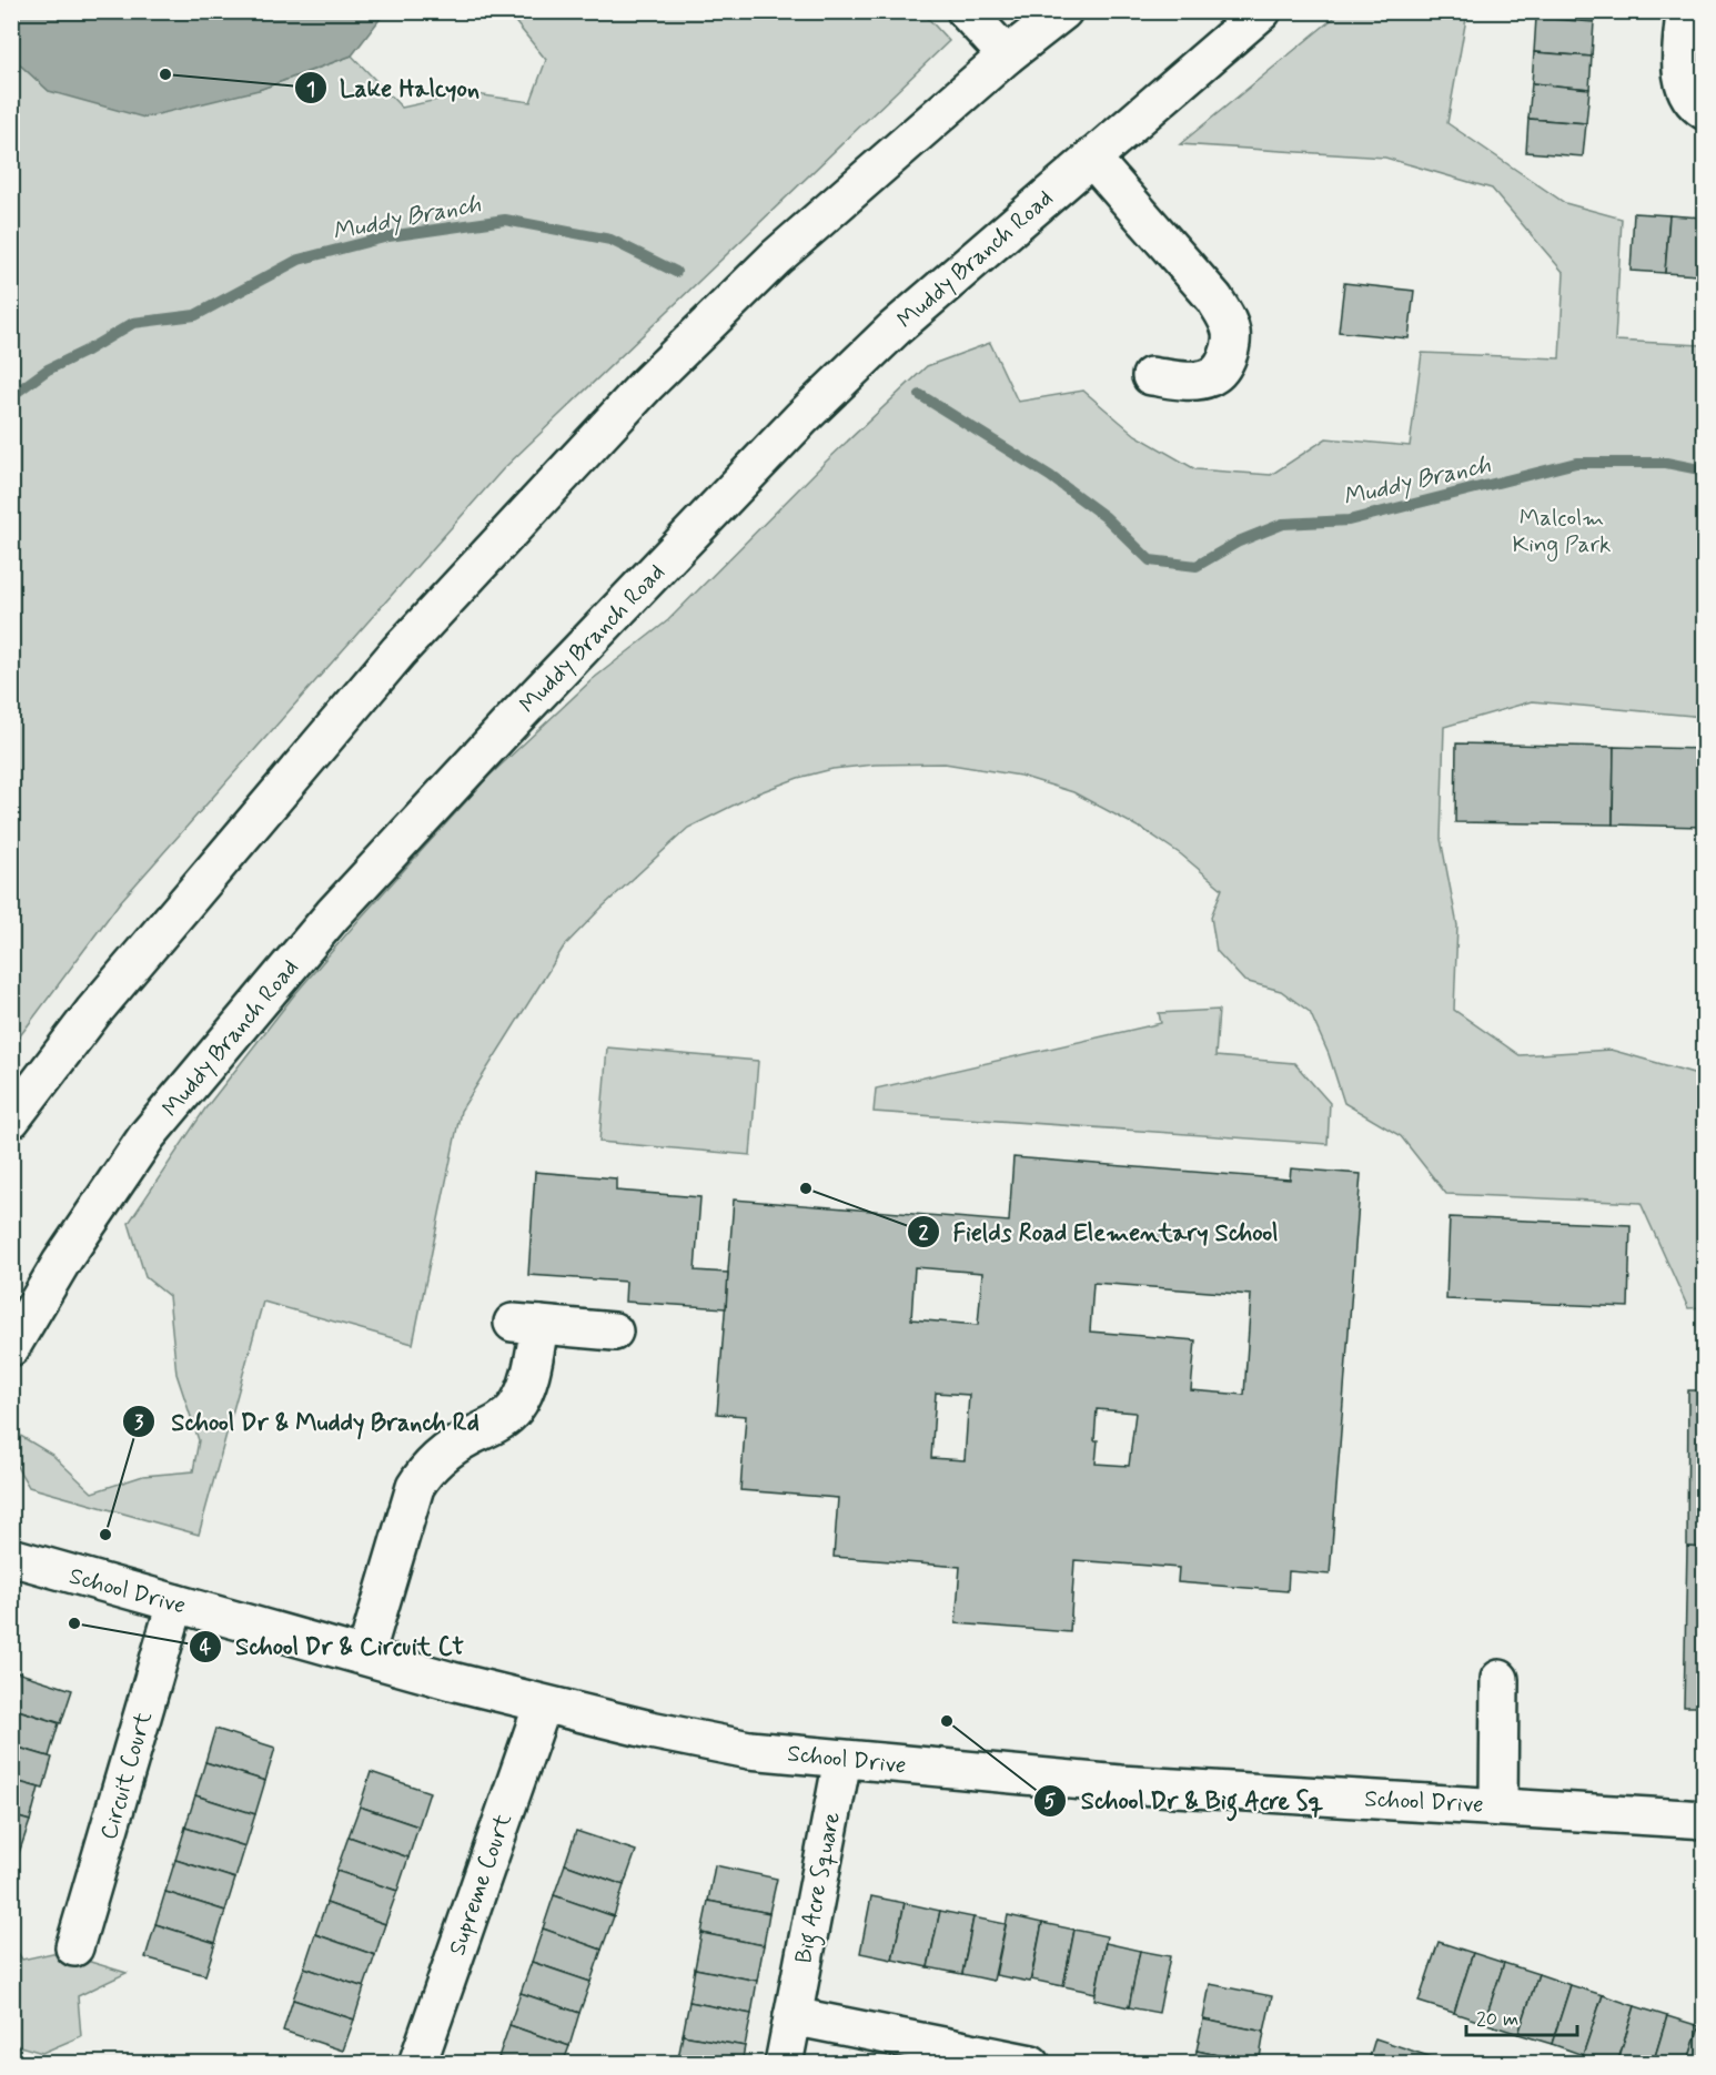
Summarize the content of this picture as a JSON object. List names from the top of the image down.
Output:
{
  "streets": {
    "main road": [
      "Muddy Branch Road",
      "School Drive",
      "Circuit Court",
      "Supreme Court",
      "Big Acre Square"
    ]
  },
  "crossings": [
    ["School Drive", "Circuit Court"],
    ["School Drive", "Supreme Court"],
    ["School Drive", "Big Acre Square"]
  ],
  "water": ["Muddy Branch"],
  "parks": ["Malcolm King Park"],
  "places": [
    "Lake Halcyon",
    "Fields Road Elementary School",
    "School Dr & Muddy Branch Rd",
    "School Dr & Circuit Ct",
    "School Dr & Big Acre Sq"
  ],
  "scale_bar": "20 m"
}
